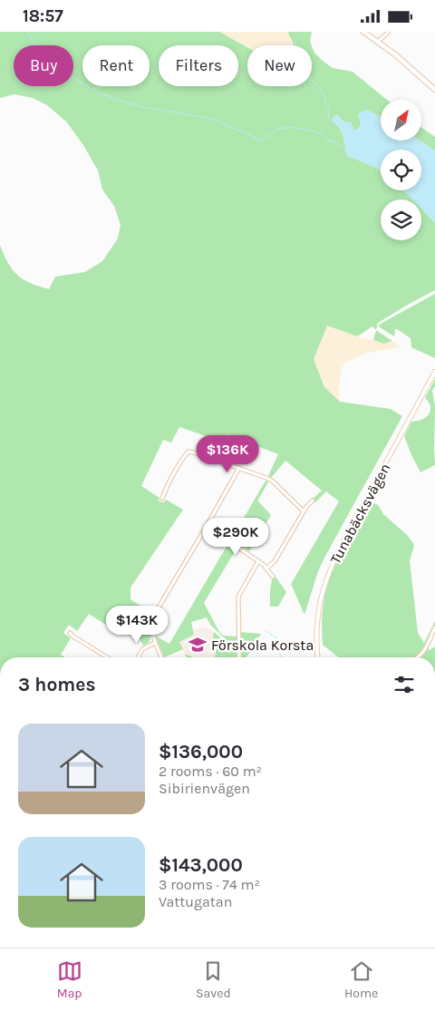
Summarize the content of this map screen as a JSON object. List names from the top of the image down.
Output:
{
  "streets": {
    "street": ["Tunabäcksvägen"]
  },
  "places": {
    "school or university": ["Förskola Korsta"]
  },
  "north": "top right",
  "page": {
    "status": "18:57",
    "chip": [
      "Buy",
      "Rent",
      "Filters",
      "New"
    ],
    "price": ["$136K", "$290K", "$143K"],
    "heading": "3 homes",
    "list": [
      {
        "name": "$136,000",
        "note": "2 rooms · 60 m² · Sibirienvägen"
      },
      {
        "name": "$143,000",
        "note": "3 rooms · 74 m² · Vattugatan"
      }
    ],
    "tabs": ["Map", "Saved", "Home"]
  }
}
